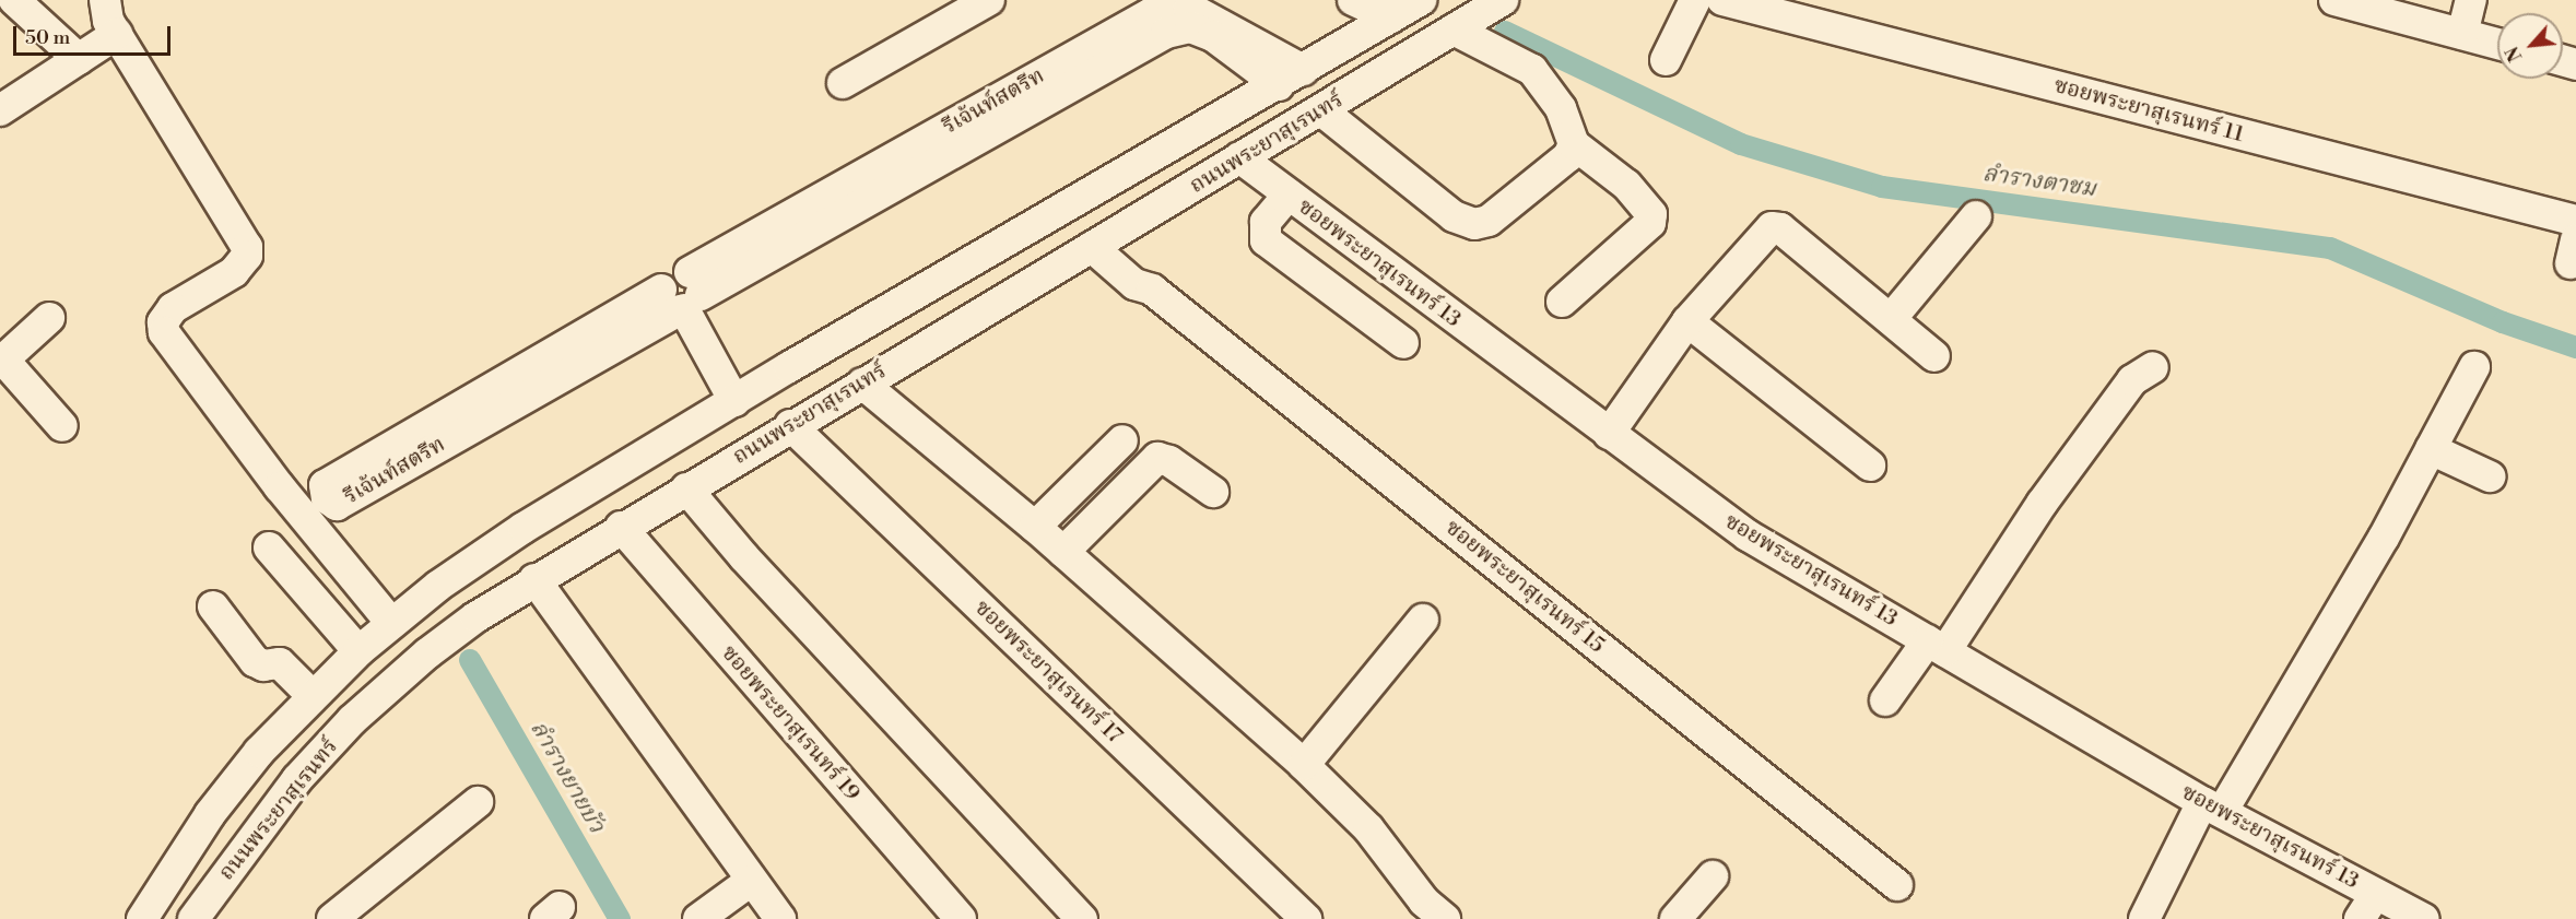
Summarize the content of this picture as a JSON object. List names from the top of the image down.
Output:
{
  "streets": {
    "street": [
      "รีเจ้นท์สตรีท",
      "ซอยพระยาสุเรนทร์ 11",
      "ถนนพระยาสุเรนทร์",
      "ซอยพระยาสุเรนทร์ 13",
      "ซอยพระยาสุเรนทร์ 15",
      "ซอยพระยาสุเรนทร์ 17",
      "ซอยพระยาสุเรนทร์ 19"
    ]
  },
  "crossings": [
    ["รีเจ้นท์สตรีท", "ถนนพระยาสุเรนทร์"],
    ["ถนนพระยาสุเรนทร์", "ซอยพระยาสุเรนทร์ 13"],
    ["ถนนพระยาสุเรนทร์", "ซอยพระยาสุเรนทร์ 15"],
    ["ถนนพระยาสุเรนทร์", "ซอยพระยาสุเรนทร์ 17"],
    ["ถนนพระยาสุเรนทร์", "ซอยพระยาสุเรนทร์ 19"]
  ],
  "water": ["ลำรางตาชม", "ลำรางยายบัว"],
  "scale_bar": "50 m",
  "north": "bottom left"
}
